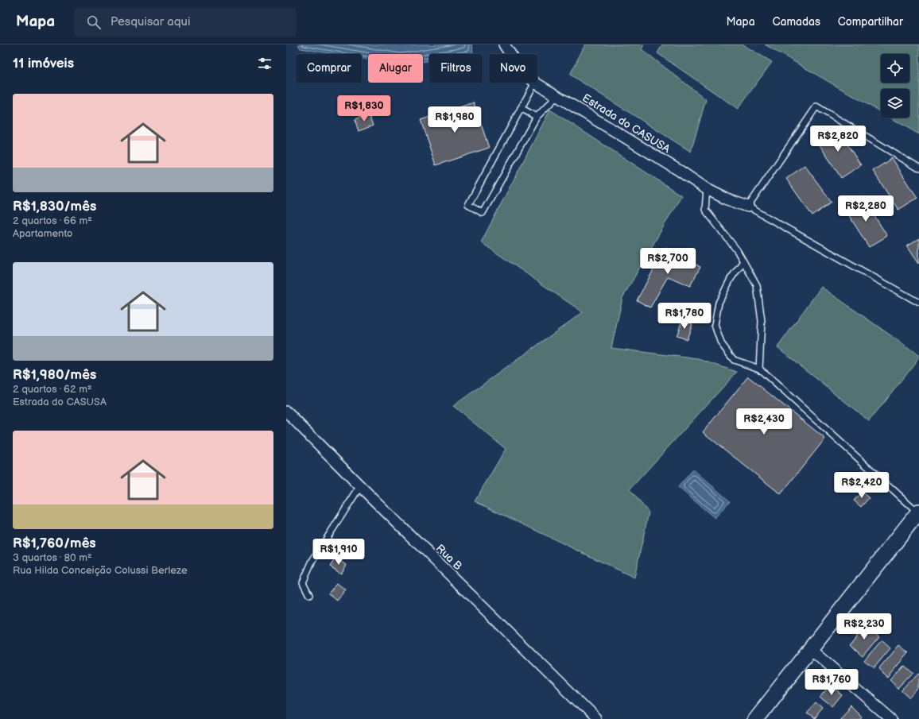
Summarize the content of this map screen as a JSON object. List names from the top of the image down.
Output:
{
  "streets": {
    "street": ["Estrada do CASUSA", "Rua B"]
  },
  "page": {
    "header": "Mapa",
    "search": "Pesquisar aqui",
    "nav": ["Mapa", "Camadas", "Compartilhar"],
    "heading": "11 imóveis",
    "chip": [
      "Comprar",
      "Alugar",
      "Filtros",
      "Novo"
    ],
    "list": [
      {
        "name": "R$1,830/mês",
        "note": "2 quartos · 66 m² · Apartamento"
      },
      {
        "name": "R$1,980/mês",
        "note": "2 quartos · 62 m² · Estrada do CASUSA"
      },
      {
        "name": "R$1,760/mês",
        "note": "3 quartos · 80 m² · Rua Hilda Conceição Colussi Berleze"
      }
    ],
    "price": [
      "R$1,830",
      "R$1,980",
      "R$2,820",
      "R$2,280",
      "R$2,700",
      "R$1,780",
      "R$2,430",
      "R$2,420",
      "R$1,910",
      "R$2,230",
      "R$1,760"
    ]
  }
}
